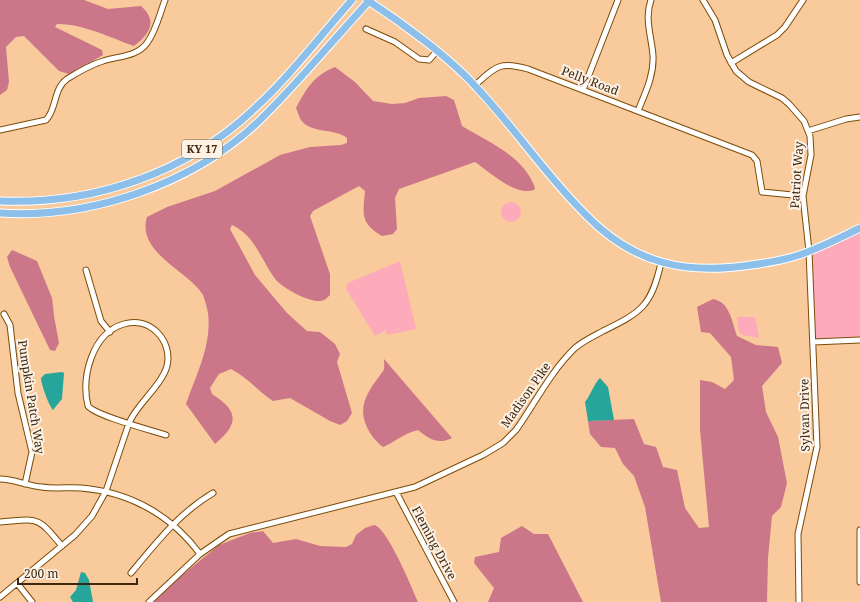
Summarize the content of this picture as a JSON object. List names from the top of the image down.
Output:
{
  "streets": {
    "main road": ["KY 17"],
    "street": [
      "Pelly Road",
      "Patriot Way",
      "Madison Pike",
      "Pumpkin Patch Way",
      "Sylvan Drive",
      "Fleming Drive"
    ]
  },
  "crossings": [
    ["Pelly Road", "Patriot Way"],
    ["Patriot Way", "Sylvan Drive"],
    ["Madison Pike", "Fleming Drive"]
  ],
  "scale_bar": "200 m"
}
